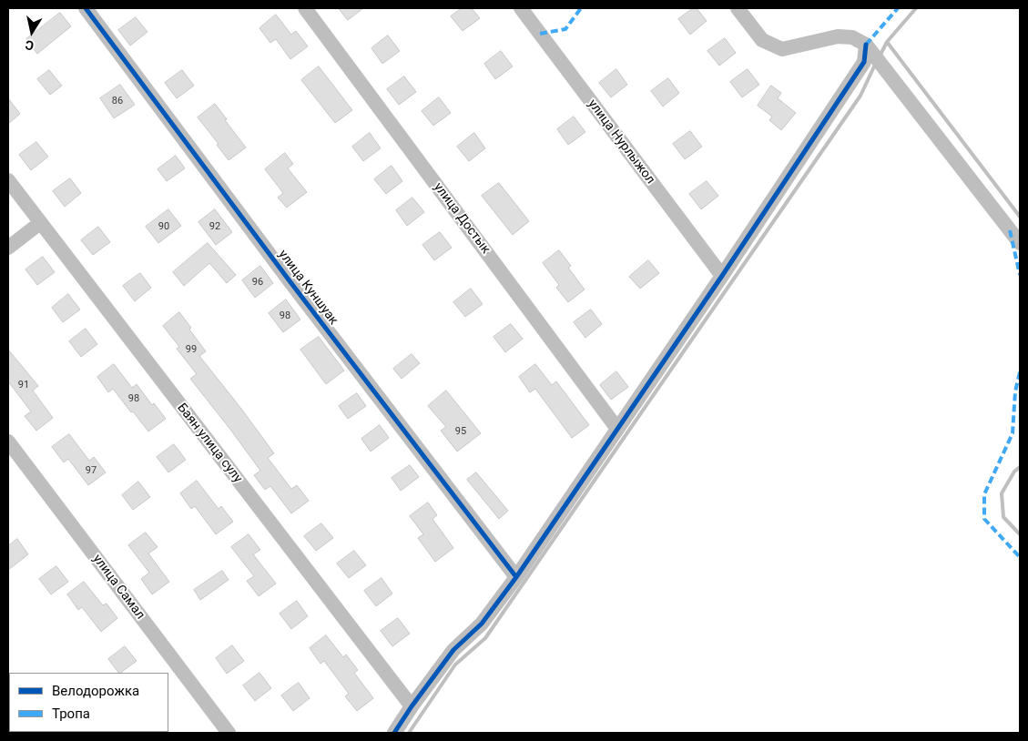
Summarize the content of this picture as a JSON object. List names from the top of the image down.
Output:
{
  "streets": {
    "street": [
      "улица Нурлыжол",
      "улица Достык",
      "улица Куншуак",
      "Баян улица сулу",
      "улица Самал"
    ]
  },
  "house_numbers": [
    "86",
    "90",
    "92",
    "96",
    "98",
    "99",
    "91",
    "98",
    "95",
    "97"
  ],
  "legend": ["Велодорожка", "Тропа"],
  "north": "bottom"
}
